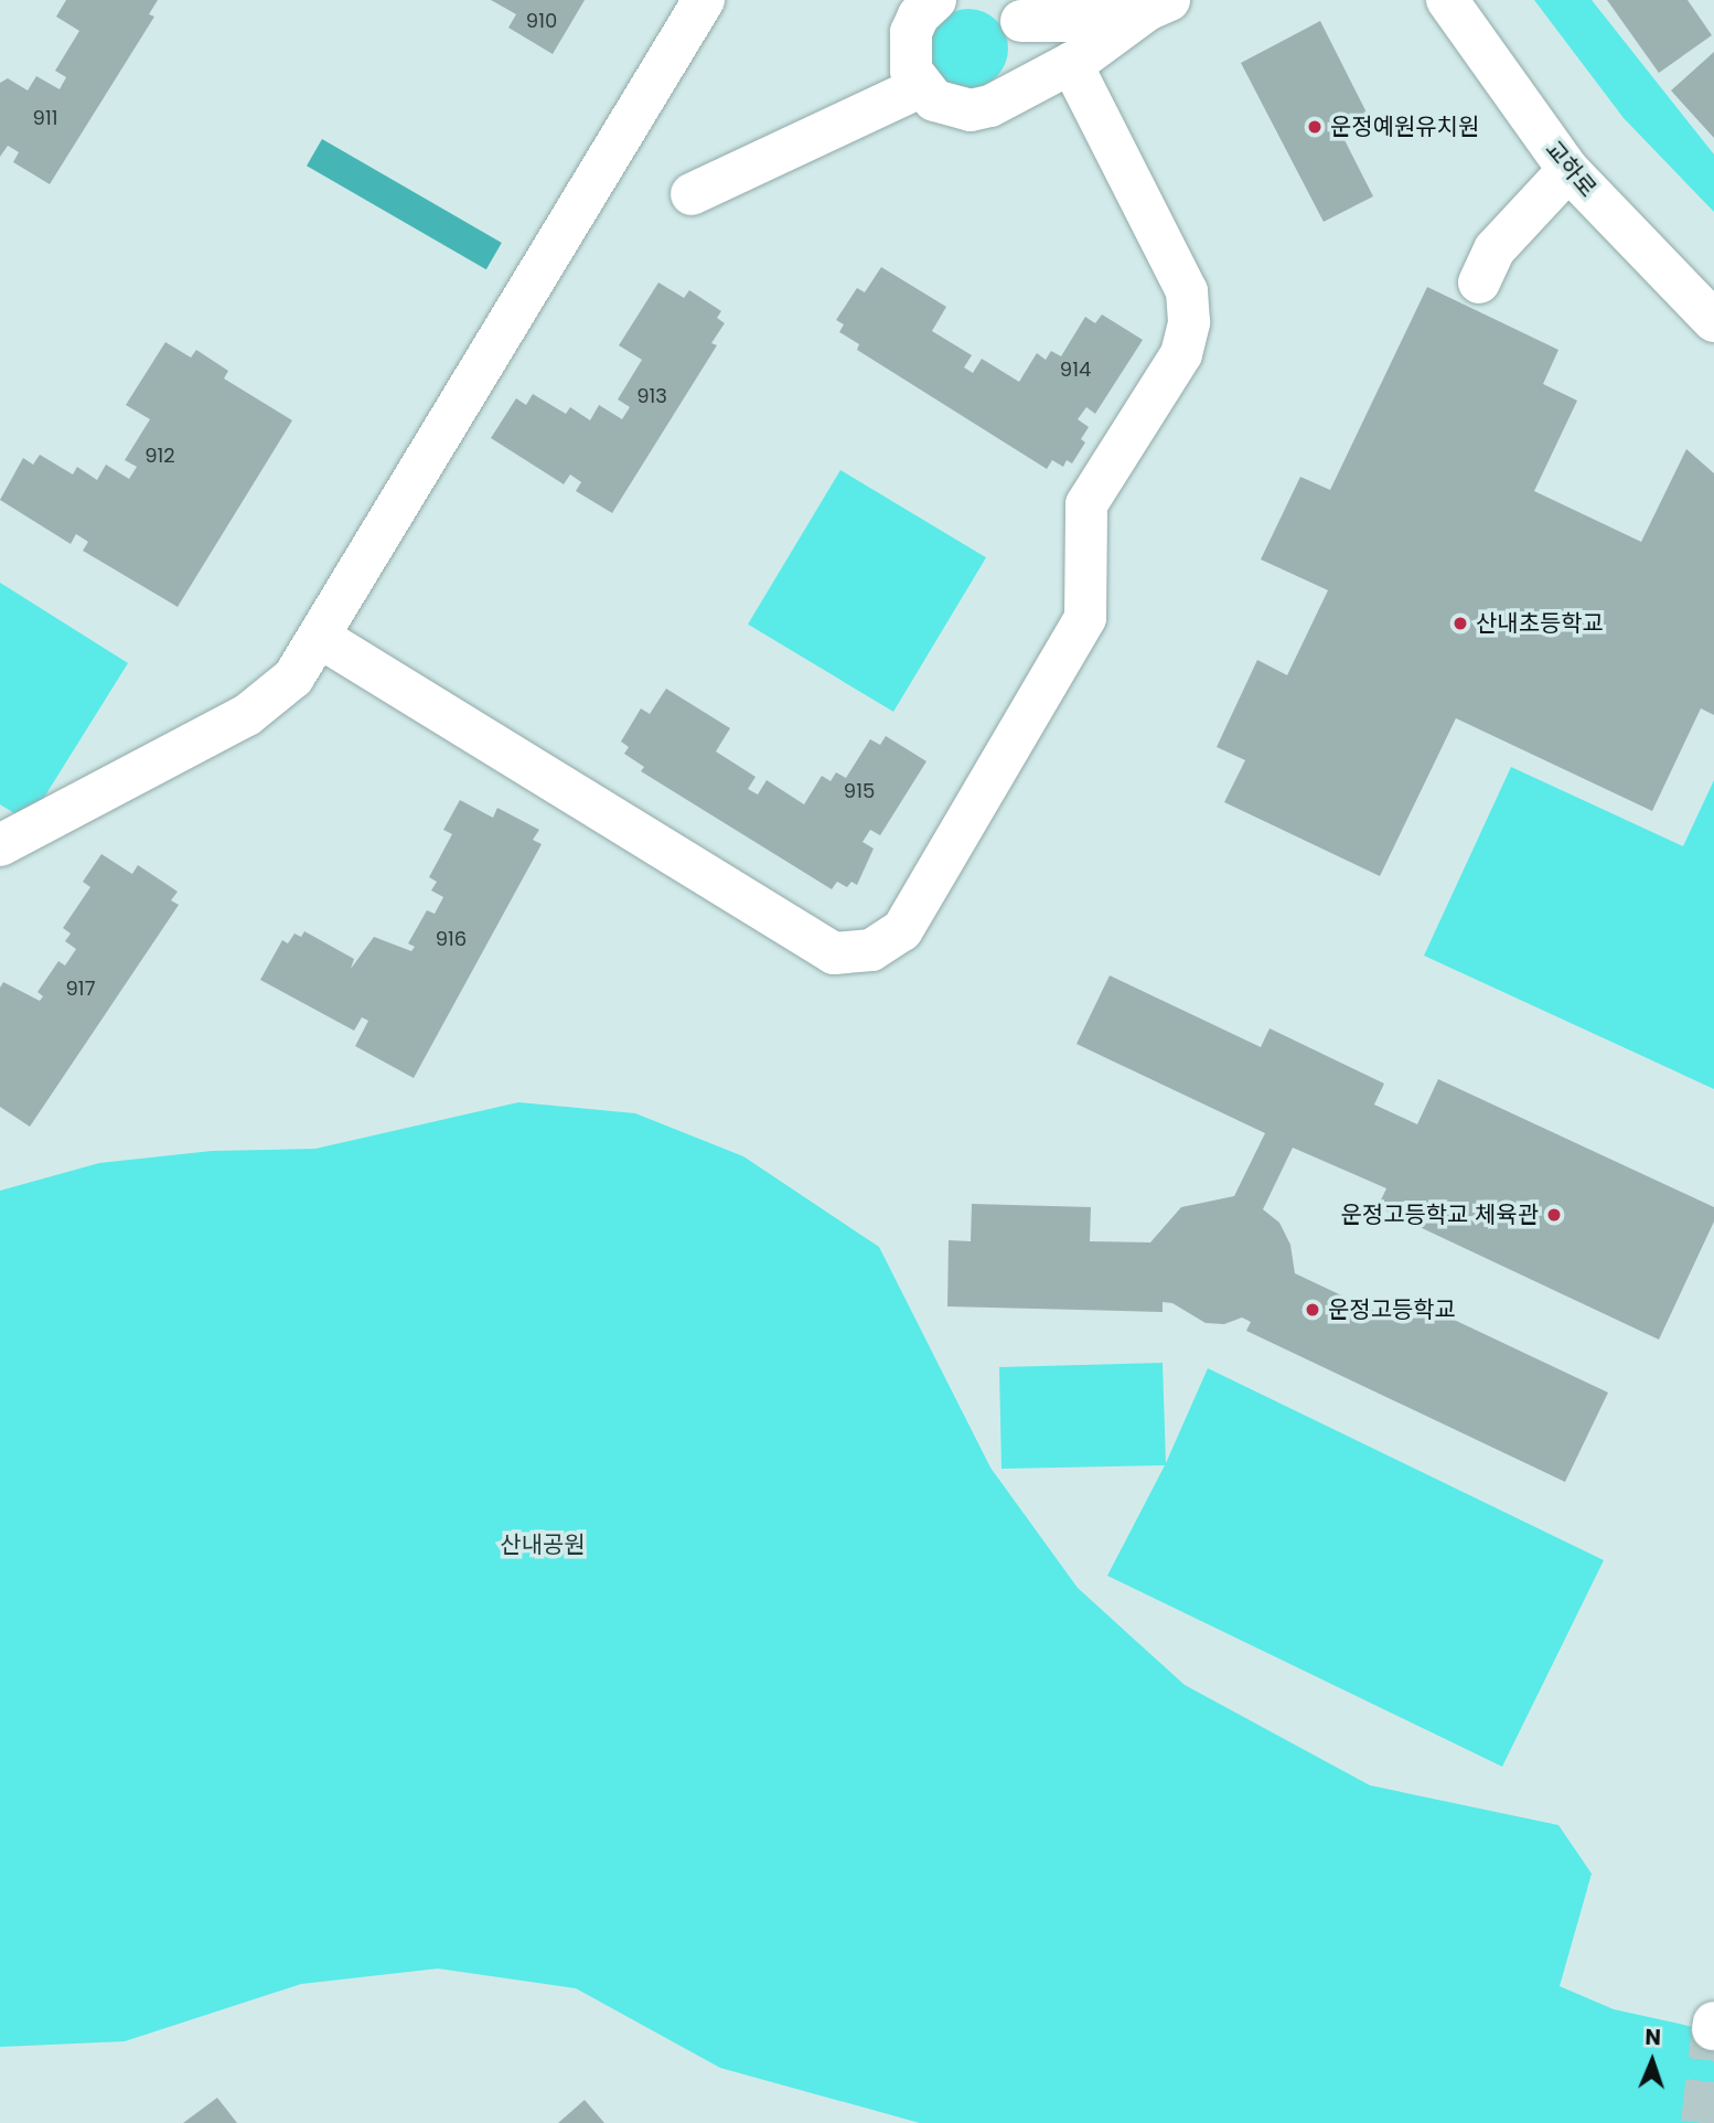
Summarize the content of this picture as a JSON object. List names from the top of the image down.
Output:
{
  "streets": {
    "street": ["교하로"]
  },
  "parks": ["산내공원"],
  "places": [
    "운정예원유치원",
    "산내초등학교",
    "운정고등학교 체육관",
    "운정고등학교"
  ],
  "house_numbers": [
    "910",
    "911",
    "914",
    "913",
    "912",
    "915",
    "916",
    "917"
  ],
  "north": "top"
}
